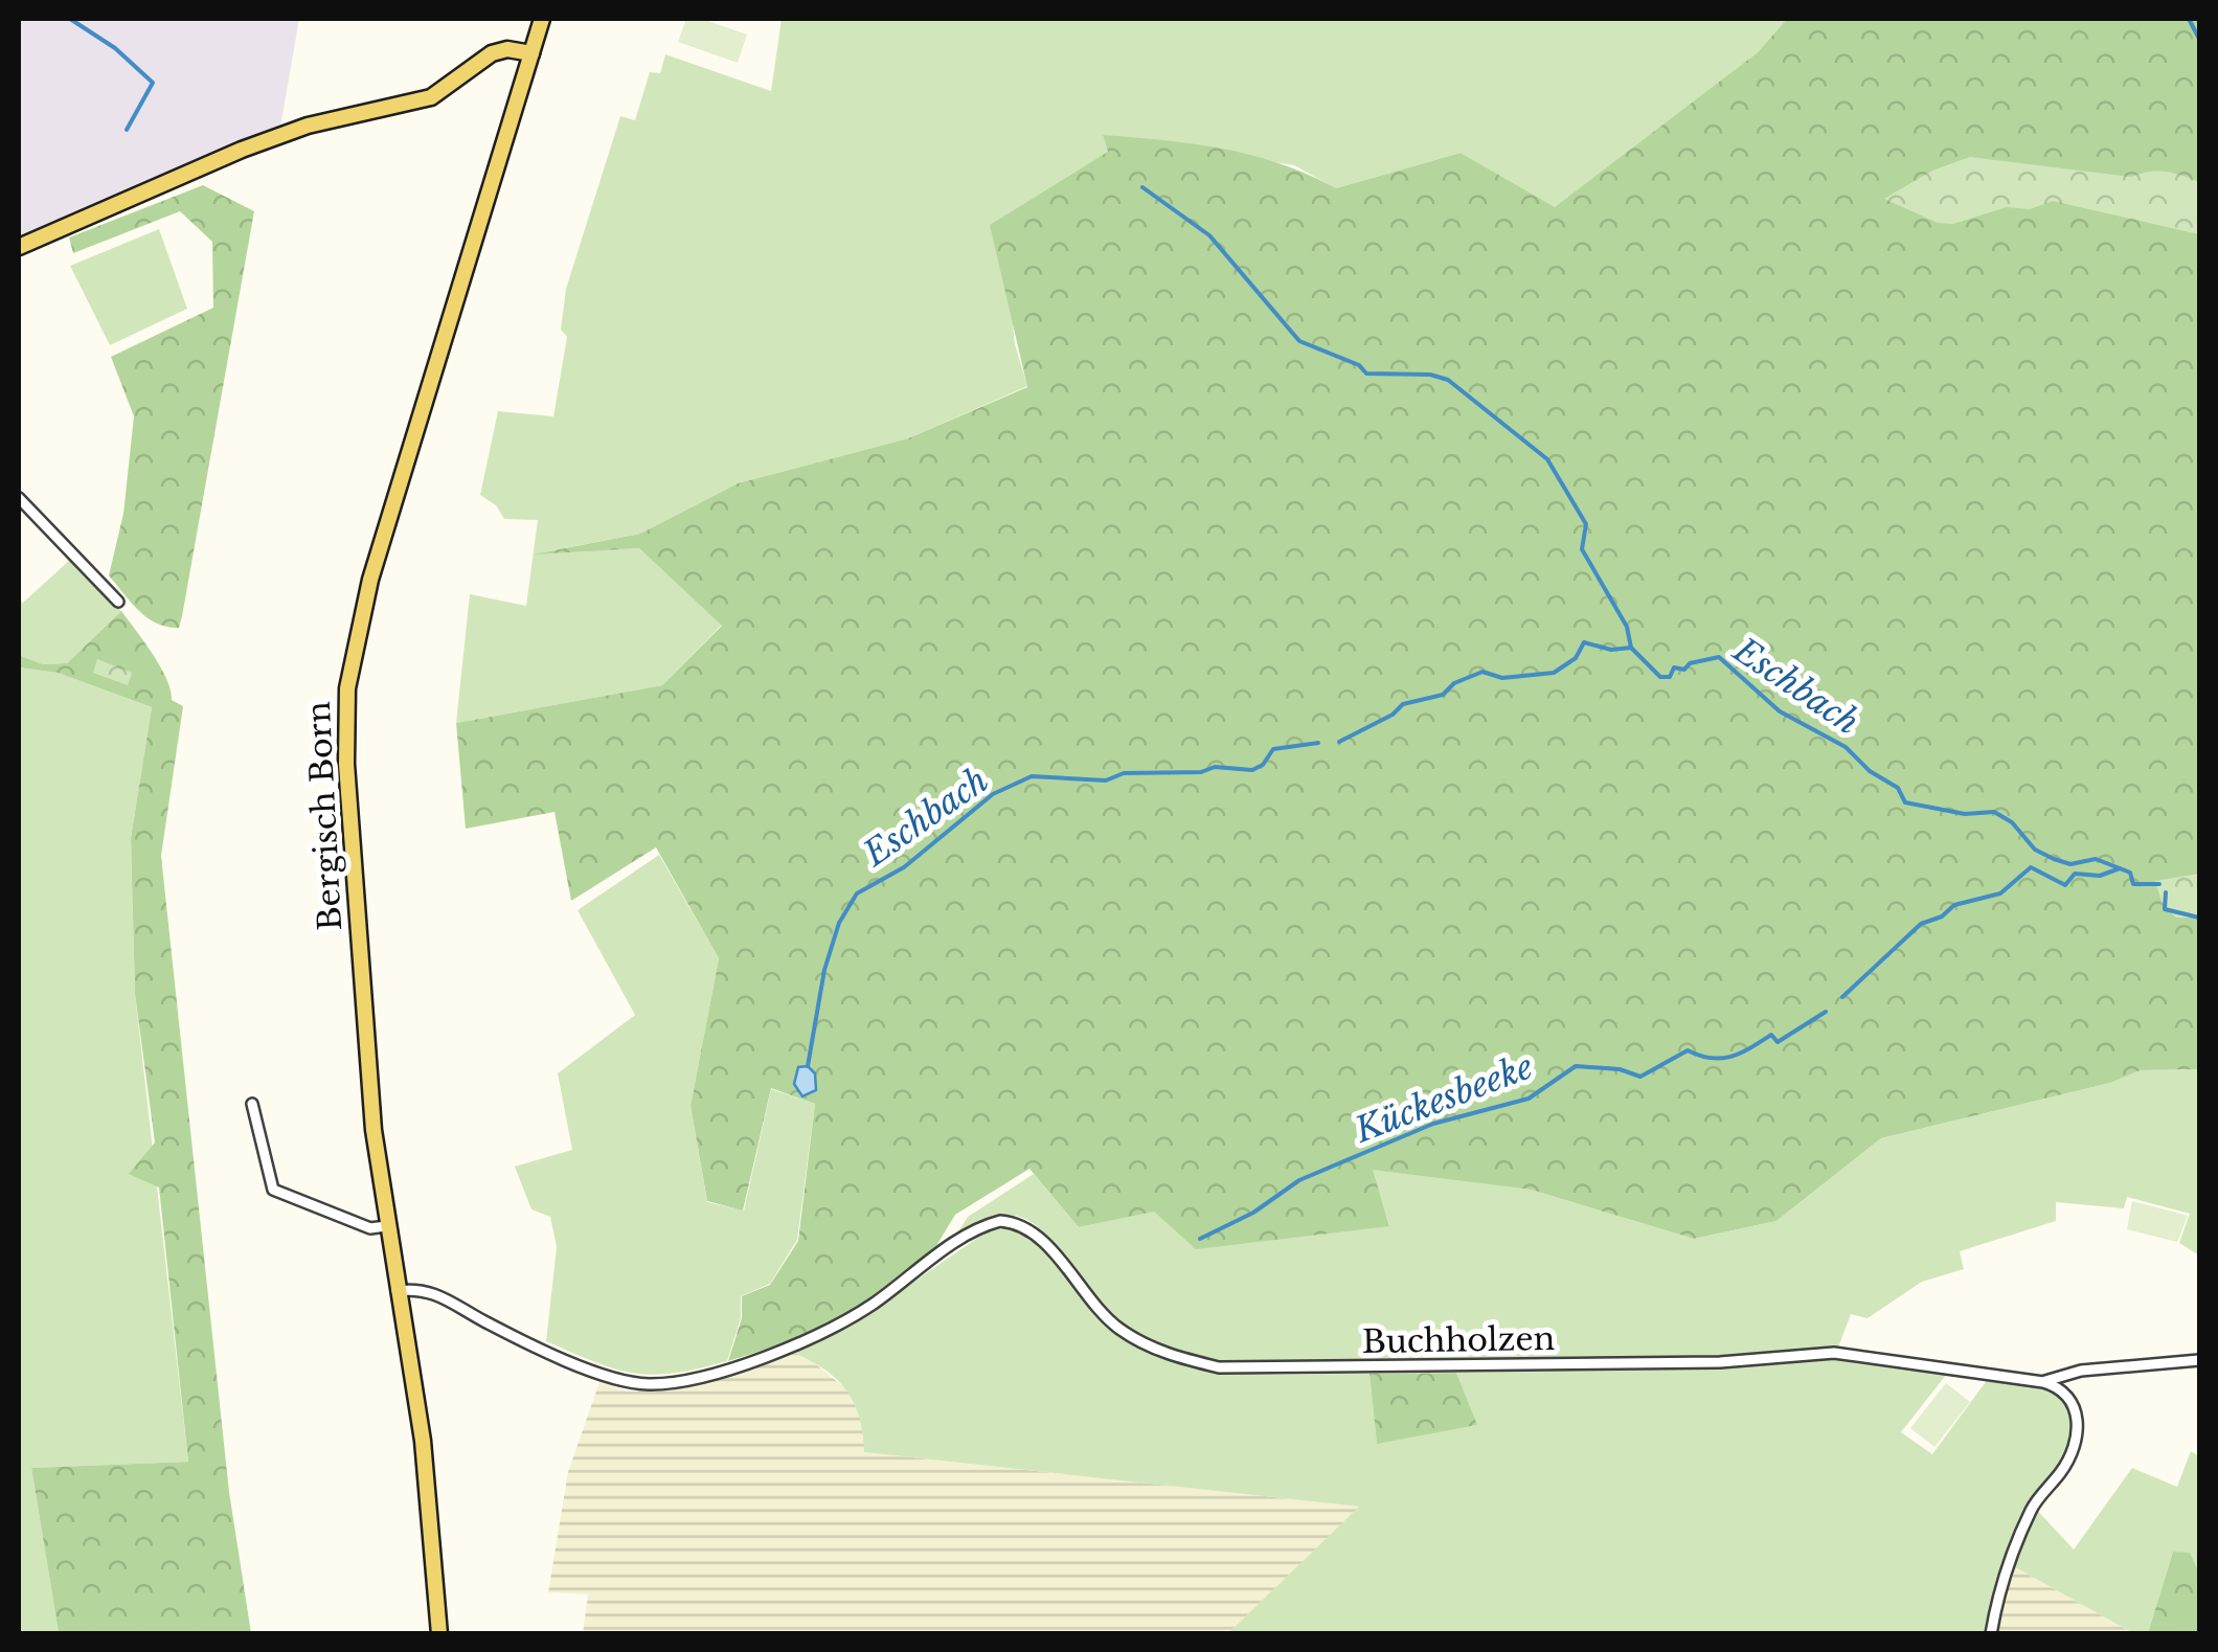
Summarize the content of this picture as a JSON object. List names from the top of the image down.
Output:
{
  "streets": {
    "main road": ["Bergisch Born"],
    "street": ["Buchholzen"]
  },
  "crossings": [
    ["Bergisch Born", "Buchholzen"]
  ],
  "water": ["Eschbach", "Kückesbeeke"]
}
